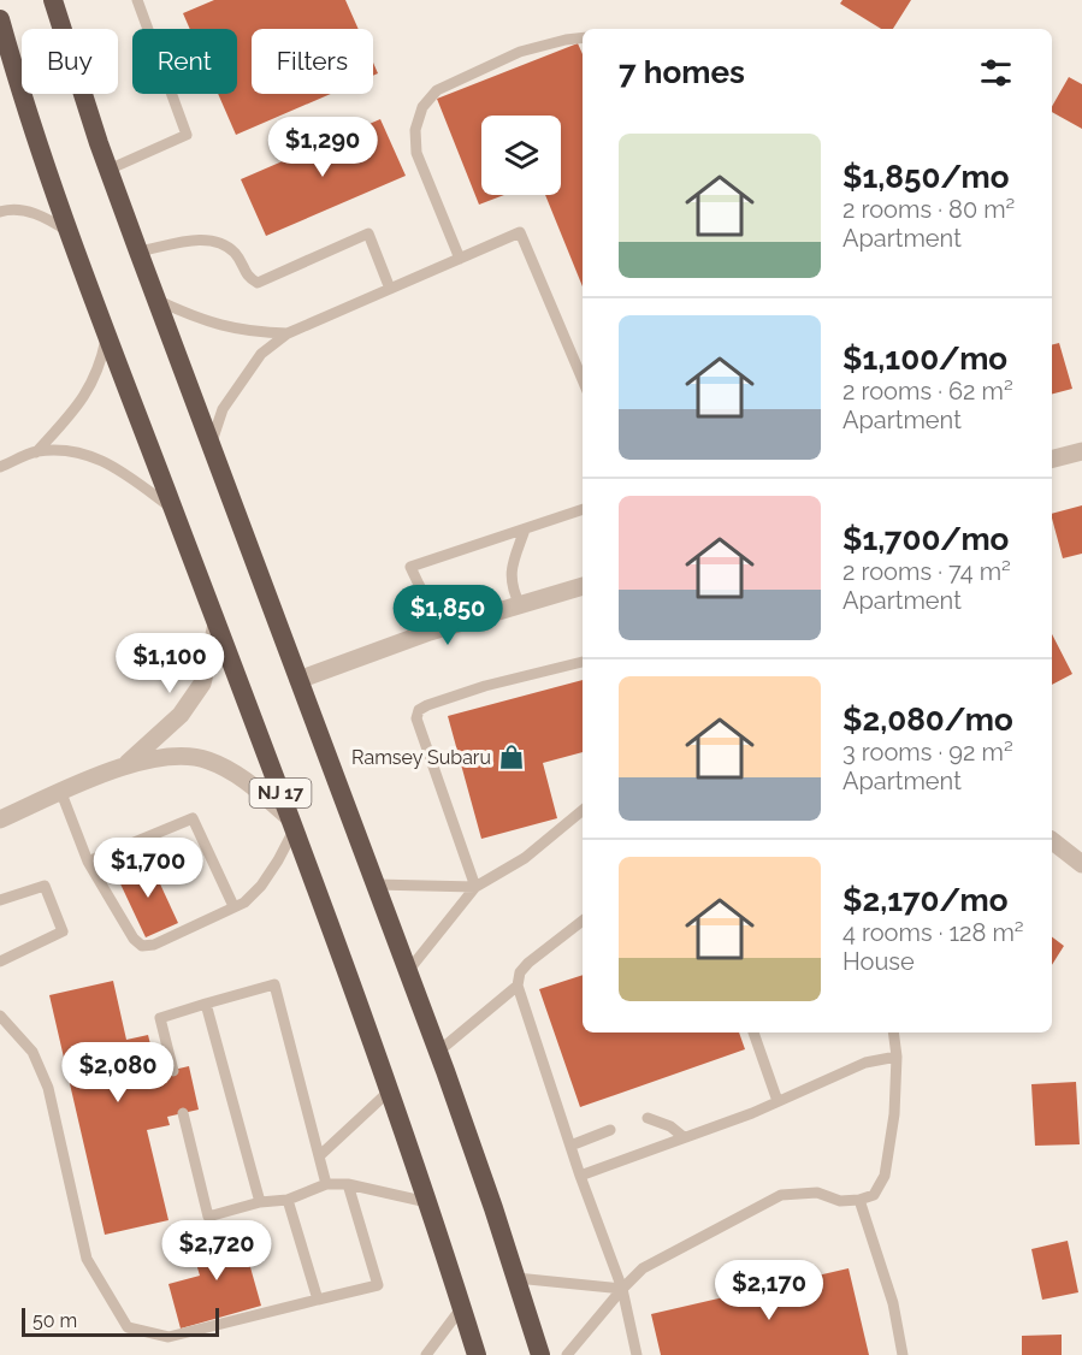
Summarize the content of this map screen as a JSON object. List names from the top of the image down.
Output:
{
  "streets": {
    "highway": ["NJ 17"]
  },
  "places": {
    "shop": ["Ramsey Subaru"]
  },
  "scale_bar": "50 m",
  "page": {
    "chip": ["Buy", "Rent", "Filters"],
    "heading": "7 homes",
    "list": [
      {
        "name": "$1,850/mo",
        "note": "2 rooms · 80 m² · Apartment"
      },
      {
        "name": "$1,100/mo",
        "note": "2 rooms · 62 m² · Apartment"
      },
      {
        "name": "$1,700/mo",
        "note": "2 rooms · 74 m² · Apartment"
      },
      {
        "name": "$2,080/mo",
        "note": "3 rooms · 92 m² · Apartment"
      },
      {
        "name": "$2,170/mo",
        "note": "4 rooms · 128 m² · House"
      }
    ],
    "price": [
      "$1,290",
      "$1,850",
      "$1,100",
      "$1,700",
      "$2,080",
      "$2,720",
      "$2,170"
    ],
    "scale": "50 m"
  }
}
